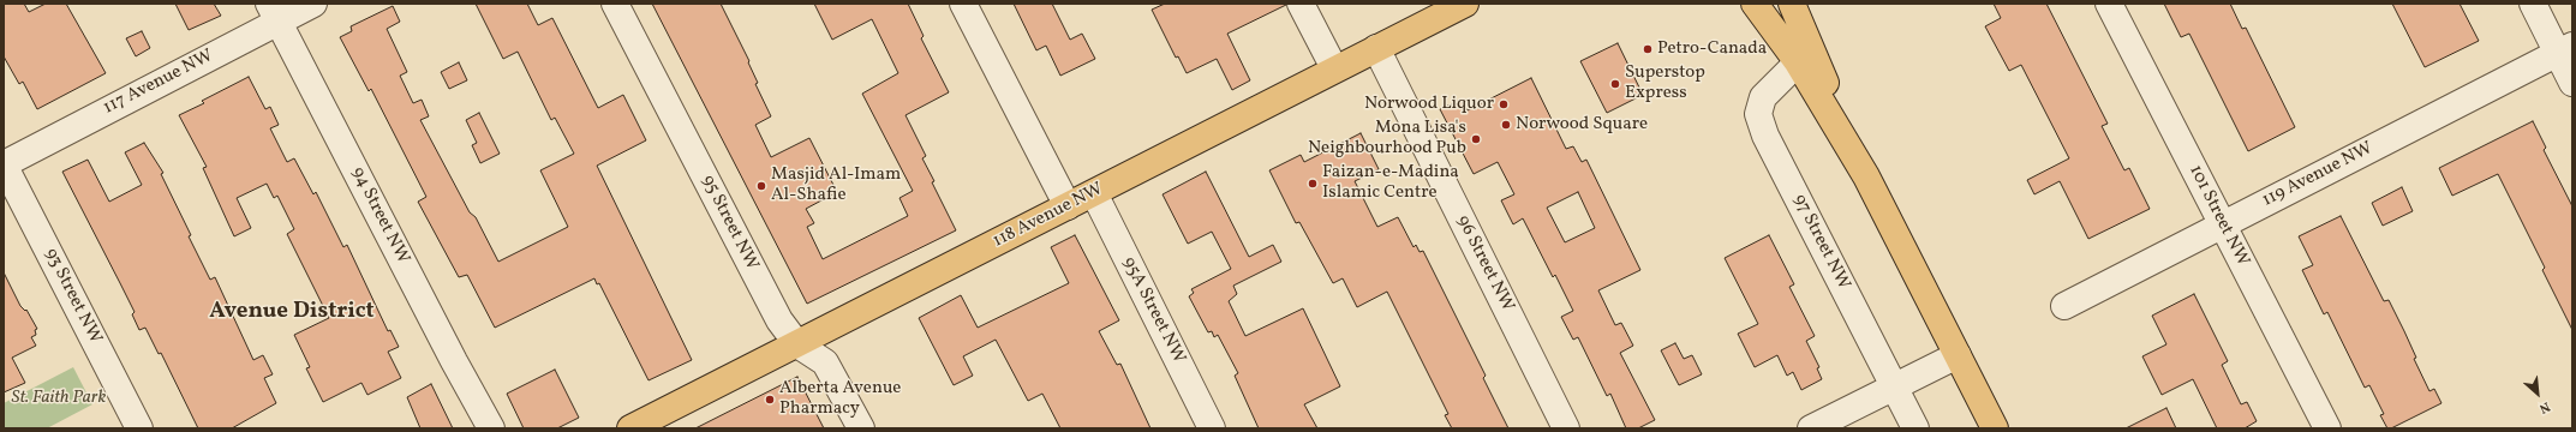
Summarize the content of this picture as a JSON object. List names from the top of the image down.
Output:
{
  "streets": {
    "main road": ["118 Avenue NW"],
    "street": [
      "117 Avenue NW",
      "119 Avenue NW",
      "94 Street NW",
      "101 Street NW",
      "95 Street NW",
      "97 Street NW",
      "96 Street NW",
      "93 Street NW",
      "95A Street NW"
    ]
  },
  "crossings": [
    ["117 Avenue NW", "94 Street NW"],
    ["117 Avenue NW", "93 Street NW"],
    ["119 Avenue NW", "101 Street NW"],
    ["118 Avenue NW", "95 Street NW"],
    ["118 Avenue NW", "96 Street NW"],
    ["118 Avenue NW", "95A Street NW"]
  ],
  "districts": ["Avenue District"],
  "parks": ["St. Faith Park"],
  "places": [
    "Petro-Canada",
    "Superstop Express",
    "Norwood Liquor",
    "Norwood Square",
    "Mona Lisa's Neighbourhood Pub",
    "Faizan-e-Madina Islamic Centre",
    "Masjid Al-Imam Al-Shafie",
    "Alberta Avenue Pharmacy"
  ],
  "north": "bottom right"
}
